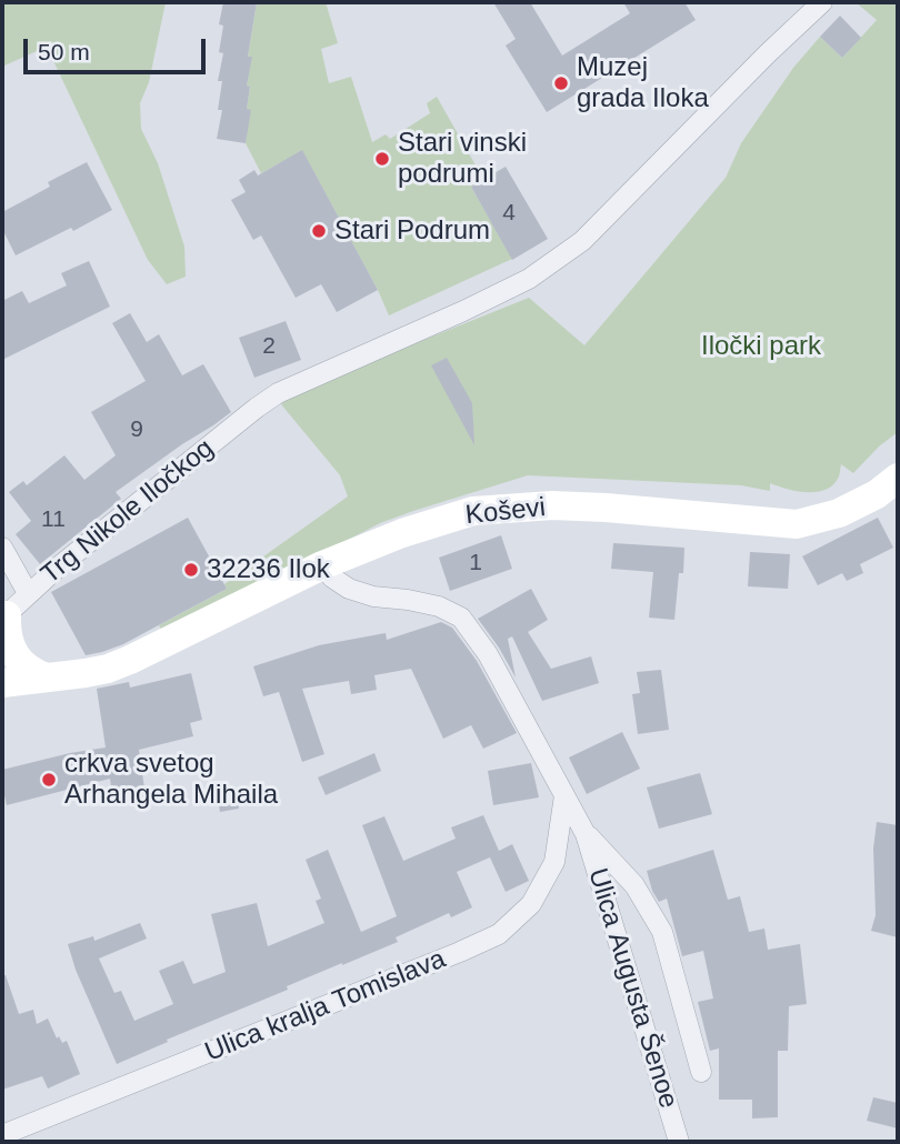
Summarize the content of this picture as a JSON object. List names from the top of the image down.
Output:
{
  "streets": {
    "main road": ["Koševi"],
    "street": ["Trg Nikole Iločkog", "Ulica Augusta Šenoe", "Ulica kralja Tomislava"]
  },
  "crossings": [
    ["Koševi", "Ulica Augusta Šenoe"],
    ["Ulica Augusta Šenoe", "Ulica kralja Tomislava"]
  ],
  "parks": ["Iločki park"],
  "places": [
    "Muzej grada Iloka",
    "Stari vinski podrumi",
    "Stari Podrum",
    "32236 Ilok",
    "crkva svetog Arhangela Mihaila"
  ],
  "house_numbers": [
    "4",
    "2",
    "9",
    "11",
    "1"
  ],
  "scale_bar": "50 m"
}
